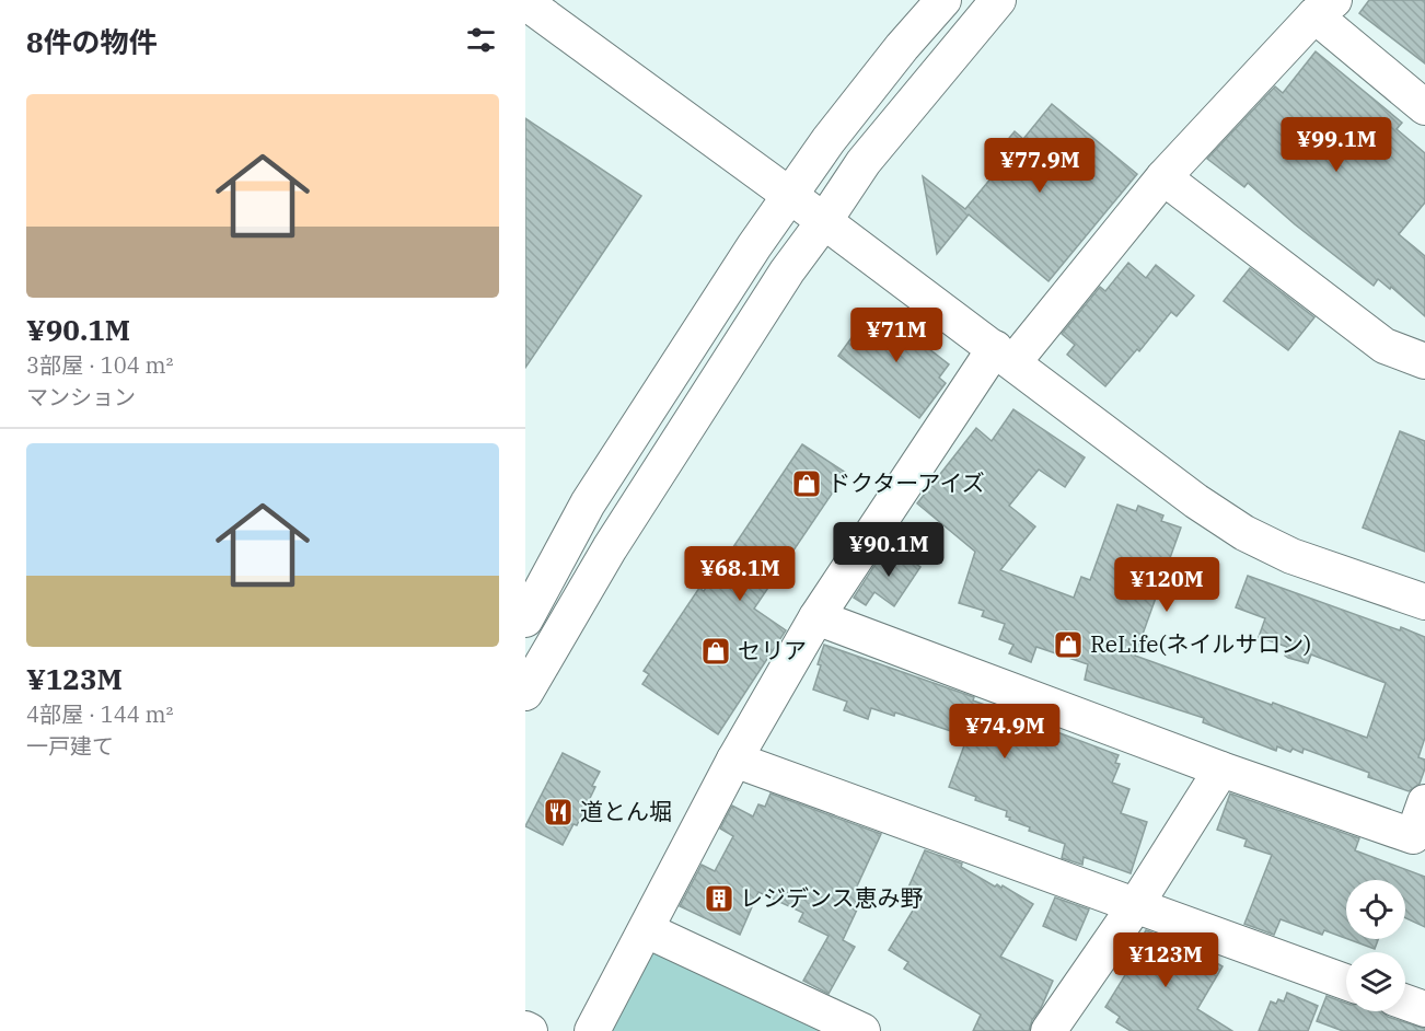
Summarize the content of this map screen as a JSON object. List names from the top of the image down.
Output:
{
  "places": {
    "shop": ["ドクターアイズ", "ReLife(ネイルサロン)", "セリア"],
    "restaurant": ["道とん堀"],
    "building": ["レジデンス恵み野"]
  },
  "page": {
    "heading": "8件の物件",
    "list": [
      {
        "name": "¥90.1M",
        "note": "3部屋 · 104 m² · マンション"
      },
      {
        "name": "¥123M",
        "note": "4部屋 · 144 m² · 一戸建て"
      }
    ],
    "price": [
      "¥99.1M",
      "¥77.9M",
      "¥71M",
      "¥90.1M",
      "¥68.1M",
      "¥120M",
      "¥74.9M",
      "¥123M"
    ]
  }
}
